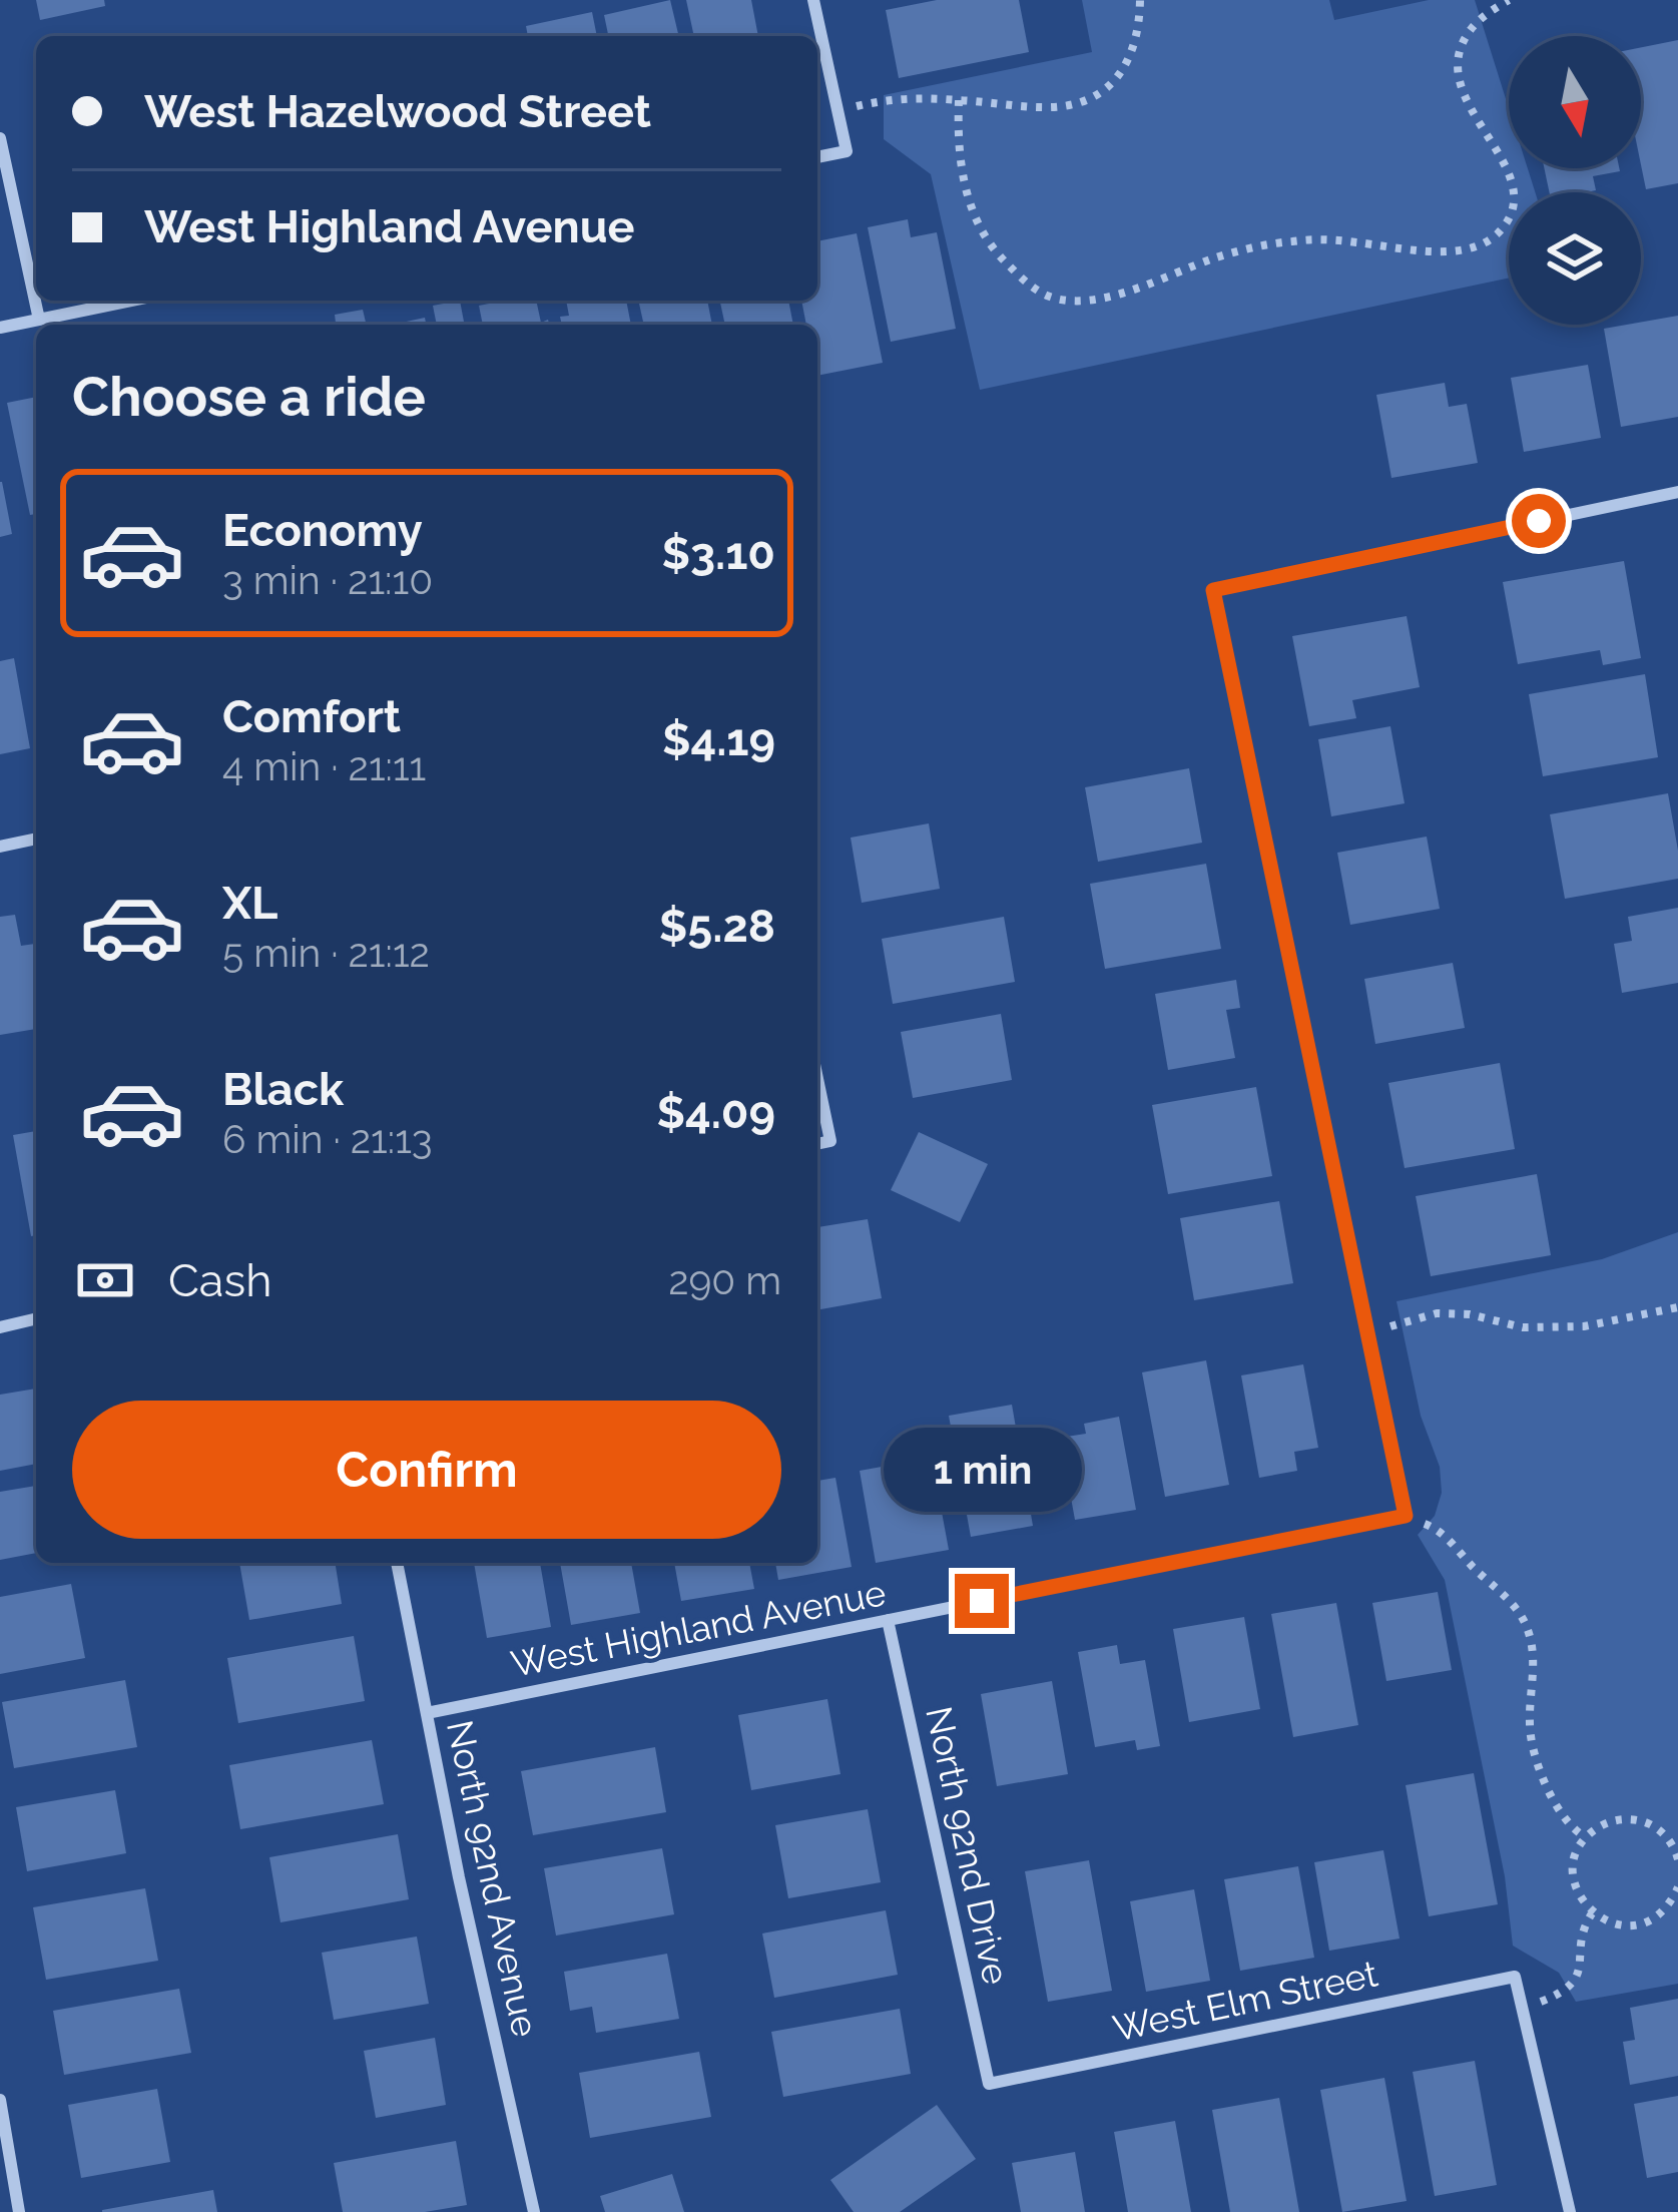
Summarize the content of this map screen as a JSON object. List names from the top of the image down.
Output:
{
  "streets": {
    "street": [
      "West Highland Avenue",
      "North 92nd Drive",
      "North 92nd Avenue",
      "West Elm Street"
    ]
  },
  "crossings": [
    ["West Highland Avenue", "North 92nd Drive"],
    ["West Highland Avenue", "North 92nd Avenue"],
    ["North 92nd Drive", "West Elm Street"]
  ],
  "north": "bottom",
  "page": {
    "banner": ["West Hazelwood Street", "West Highland Avenue"],
    "heading": "Choose a ride",
    "list": [
      {
        "name": "Economy",
        "note": "3 min · 21:10",
        "value": "$3.10"
      },
      {
        "name": "Comfort",
        "note": "4 min · 21:11",
        "value": "$4.19"
      },
      {
        "name": "XL",
        "note": "5 min · 21:12",
        "value": "$5.28"
      },
      {
        "name": "Black",
        "note": "6 min · 21:13",
        "value": "$4.09"
      }
    ],
    "pay": ["Cash", "290 m"],
    "buttons": "Confirm",
    "bubble": "1 min"
  }
}
